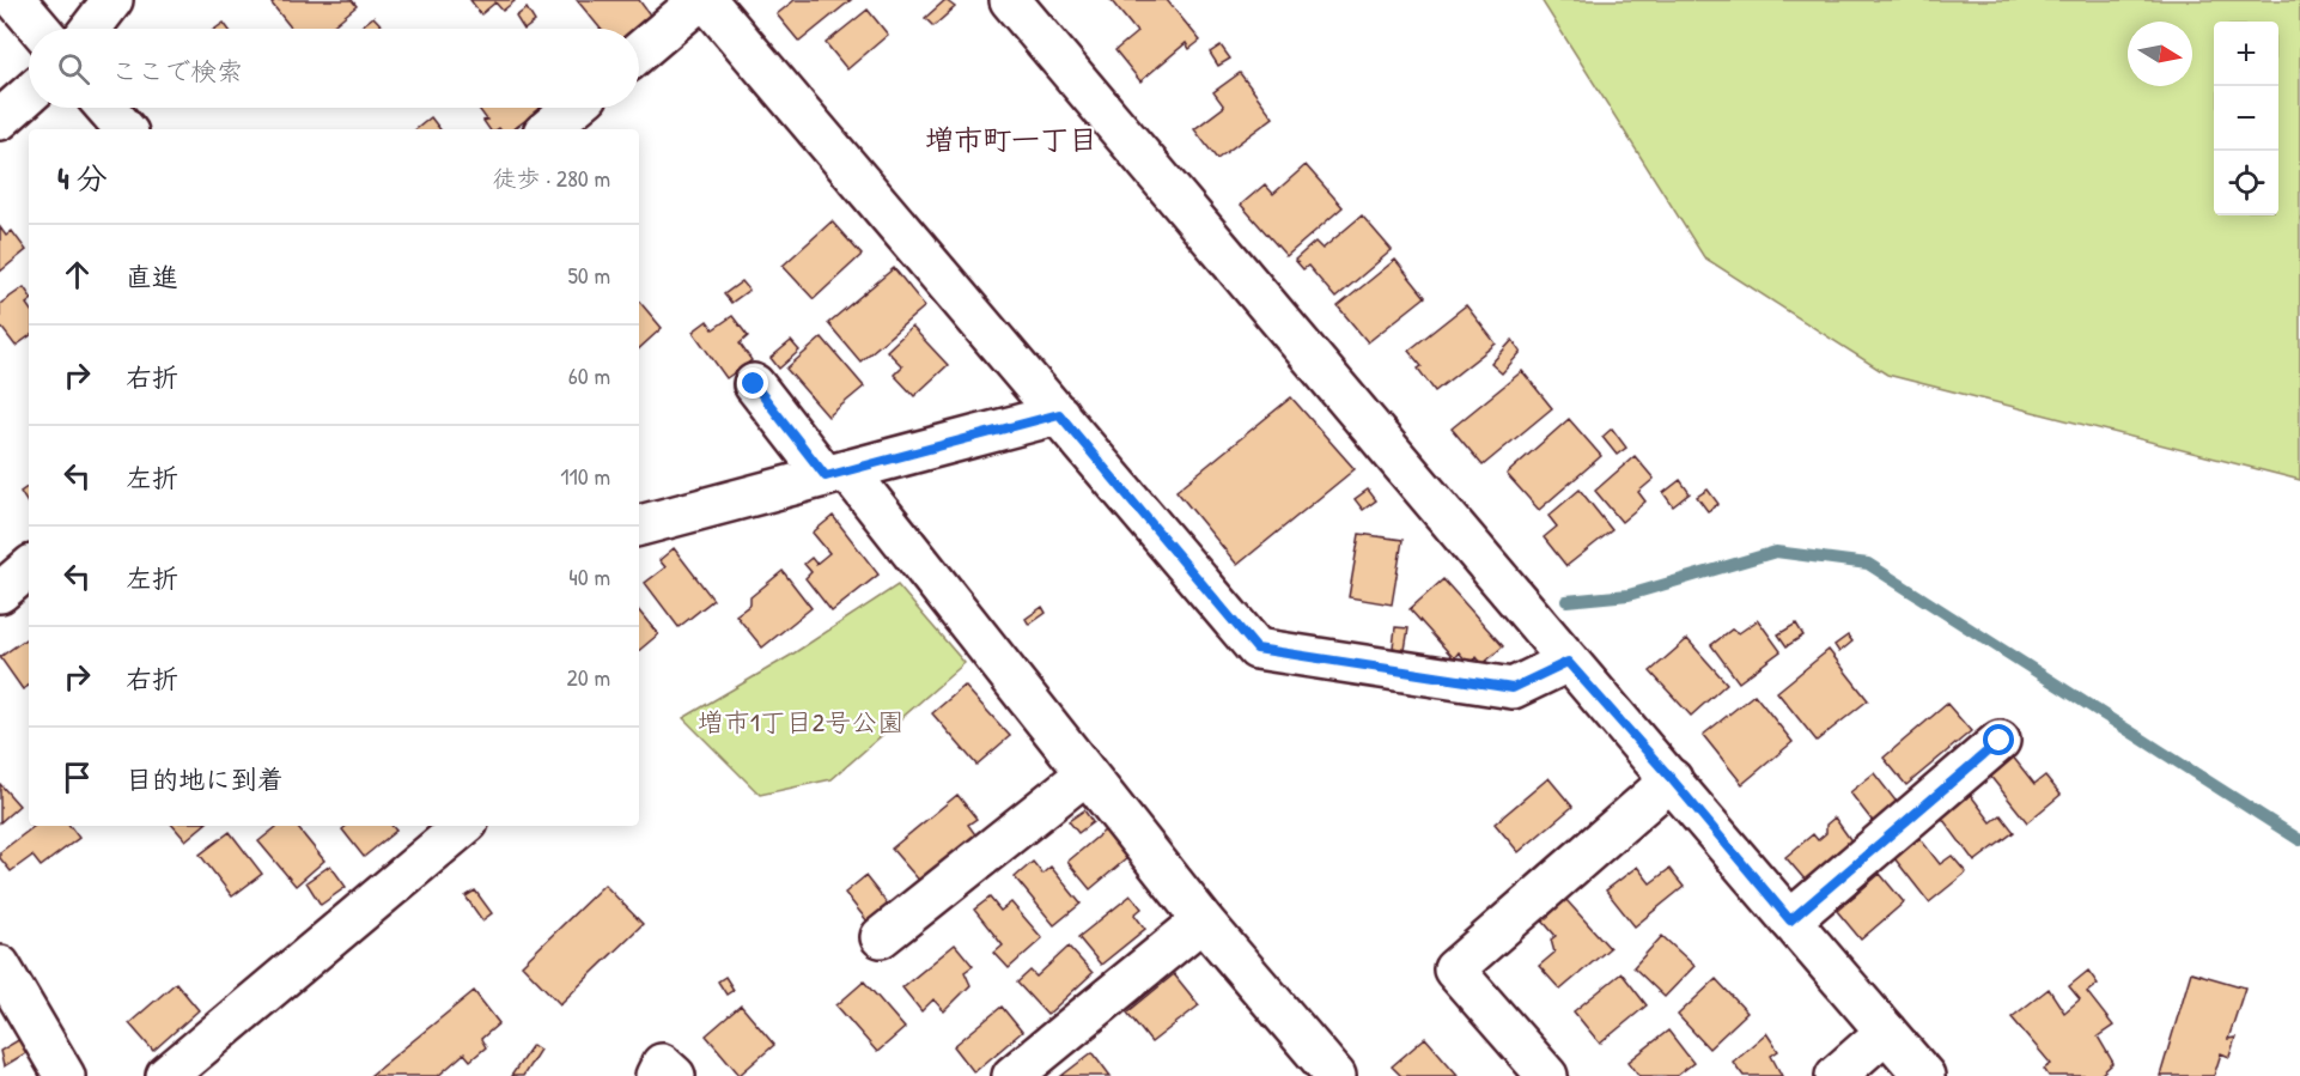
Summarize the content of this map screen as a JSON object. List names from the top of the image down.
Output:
{
  "districts": ["増市町一丁目"],
  "parks": ["増市1丁目2号公園"],
  "north": "right",
  "page": {
    "map_buttons": ["+", "−"],
    "search": "ここで検索",
    "heading": ["4 分", "徒歩 · 280 m"],
    "list": [
      ["直進", "50 m"],
      ["右折", "60 m"],
      ["左折", "110 m"],
      ["左折", "40 m"],
      ["右折", "20 m"],
      "目的地に到着"
    ]
  }
}
